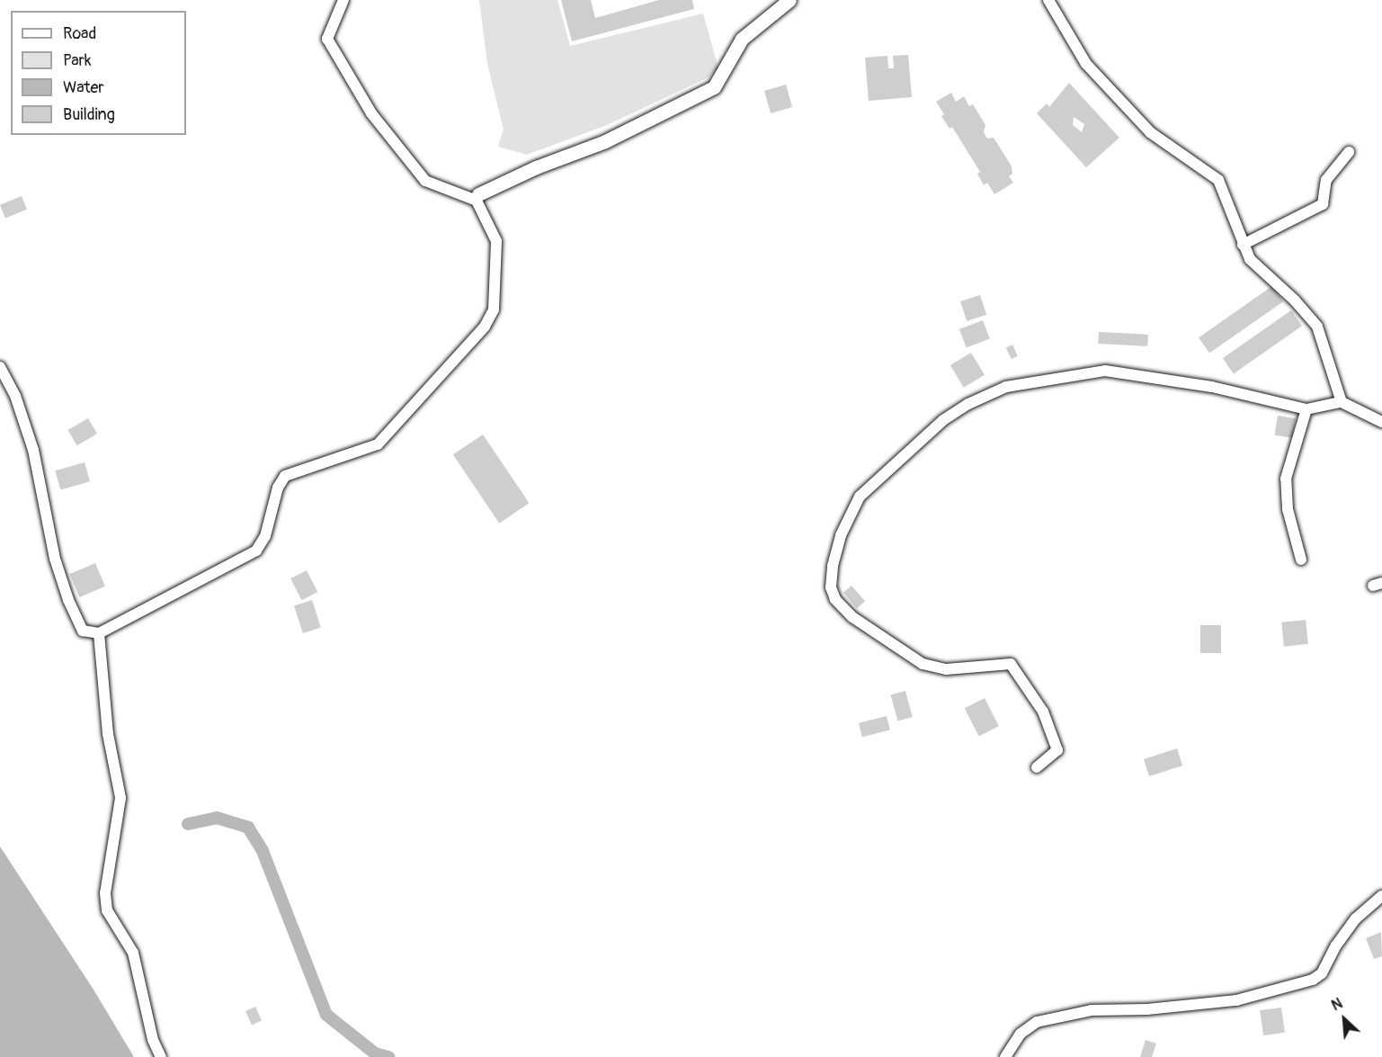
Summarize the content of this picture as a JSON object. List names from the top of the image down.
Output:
{
  "legend": [
    "Road",
    "Park",
    "Water",
    "Building"
  ],
  "north": "top left"
}
